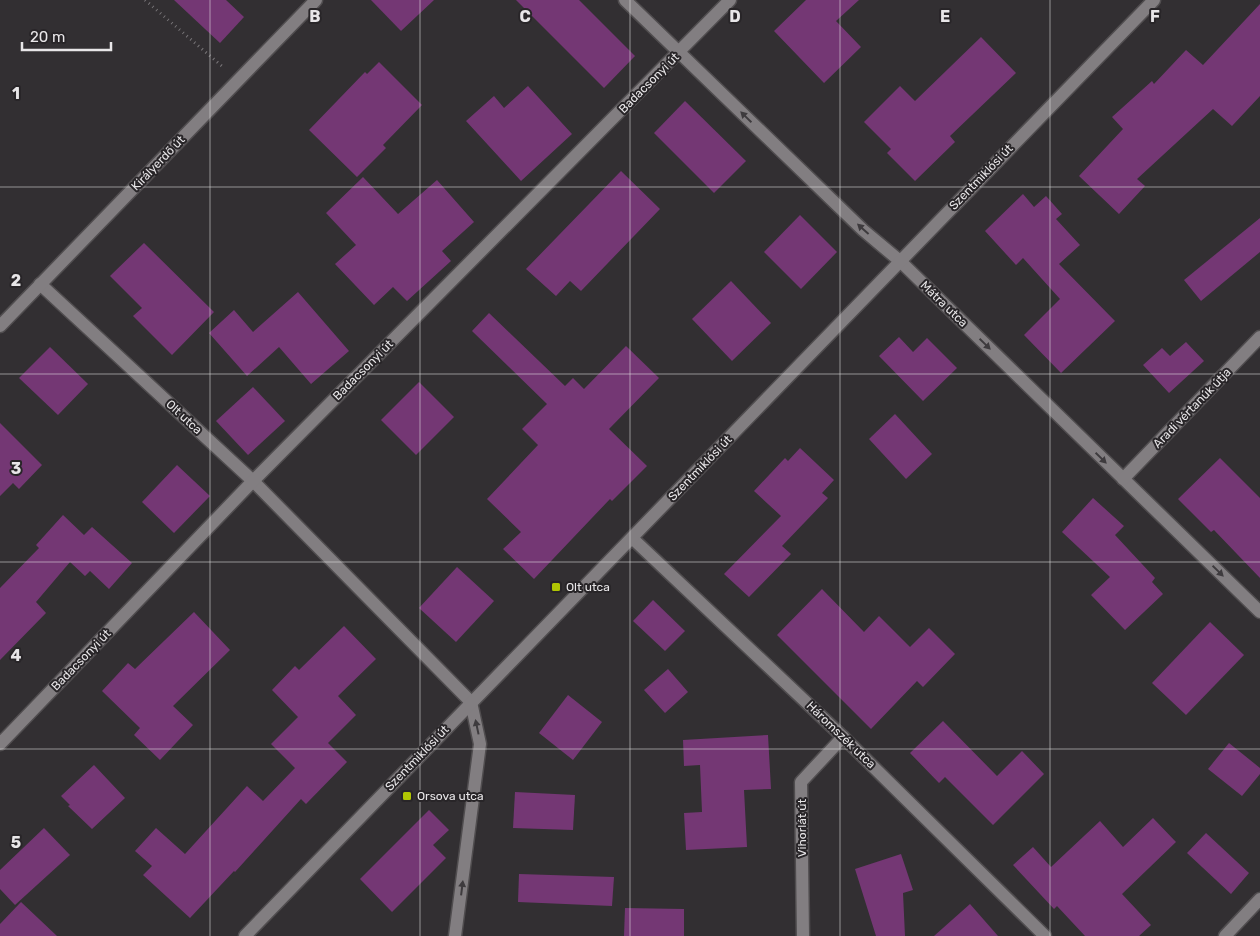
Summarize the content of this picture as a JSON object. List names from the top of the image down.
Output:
{
  "streets": {
    "street": [
      "Badacsonyi út",
      "Királyerdő út",
      "Szentmiklósi út",
      "Mátra utca",
      "Aradi vértanúk útja",
      "Olt utca",
      "Háromszék utca",
      "Vihorlát út"
    ]
  },
  "crossings": [
    ["Badacsonyi út", "Mátra utca"],
    ["Badacsonyi út", "Olt utca"],
    ["Királyerdő út", "Olt utca"],
    ["Szentmiklósi út", "Mátra utca"],
    ["Szentmiklósi út", "Olt utca"],
    ["Szentmiklósi út", "Háromszék utca"],
    ["Mátra utca", "Aradi vértanúk útja"],
    ["Háromszék utca", "Vihorlát út"]
  ],
  "places": {
    "transit": ["Olt utca", "Orsova utca"]
  },
  "scale_bar": "20 m",
  "grid": {
    "columns": [
      "B",
      "C",
      "D",
      "E",
      "F"
    ],
    "rows": [
      "1",
      "2",
      "3",
      "4",
      "5"
    ]
  }
}
